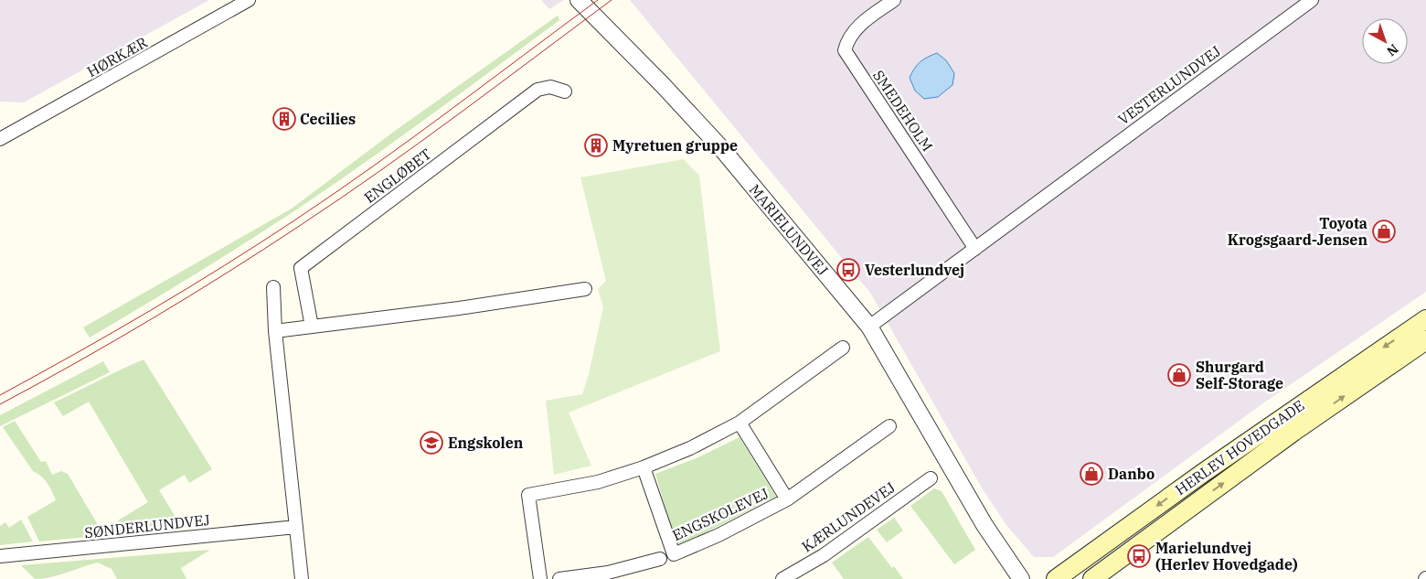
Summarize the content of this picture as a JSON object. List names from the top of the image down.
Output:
{
  "streets": {
    "main road": ["HERLEV HOVEDGADE"],
    "street": [
      "HØRKÆR",
      "VESTERLUNDVEJ",
      "SMEDEHOLM",
      "ENGLØBET",
      "MARIELUNDVEJ",
      "ENGSKOLEVEJ",
      "KÆRLUNDEVEJ",
      "SØNDERLUNDVEJ"
    ]
  },
  "crossings": [
    ["VESTERLUNDVEJ", "SMEDEHOLM"],
    ["VESTERLUNDVEJ", "MARIELUNDVEJ"]
  ],
  "places": {
    "building": ["Cecilies", "Myretuen gruppe"],
    "shop": ["Toyota Krogsgaard-Jensen", "Shurgard Self-Storage", "Danbo"],
    "bus stop": ["Vesterlundvej", "Marielundvej (Herlev Hovedgade)"],
    "school or university": ["Engskolen"]
  },
  "north": "bottom right"
}
